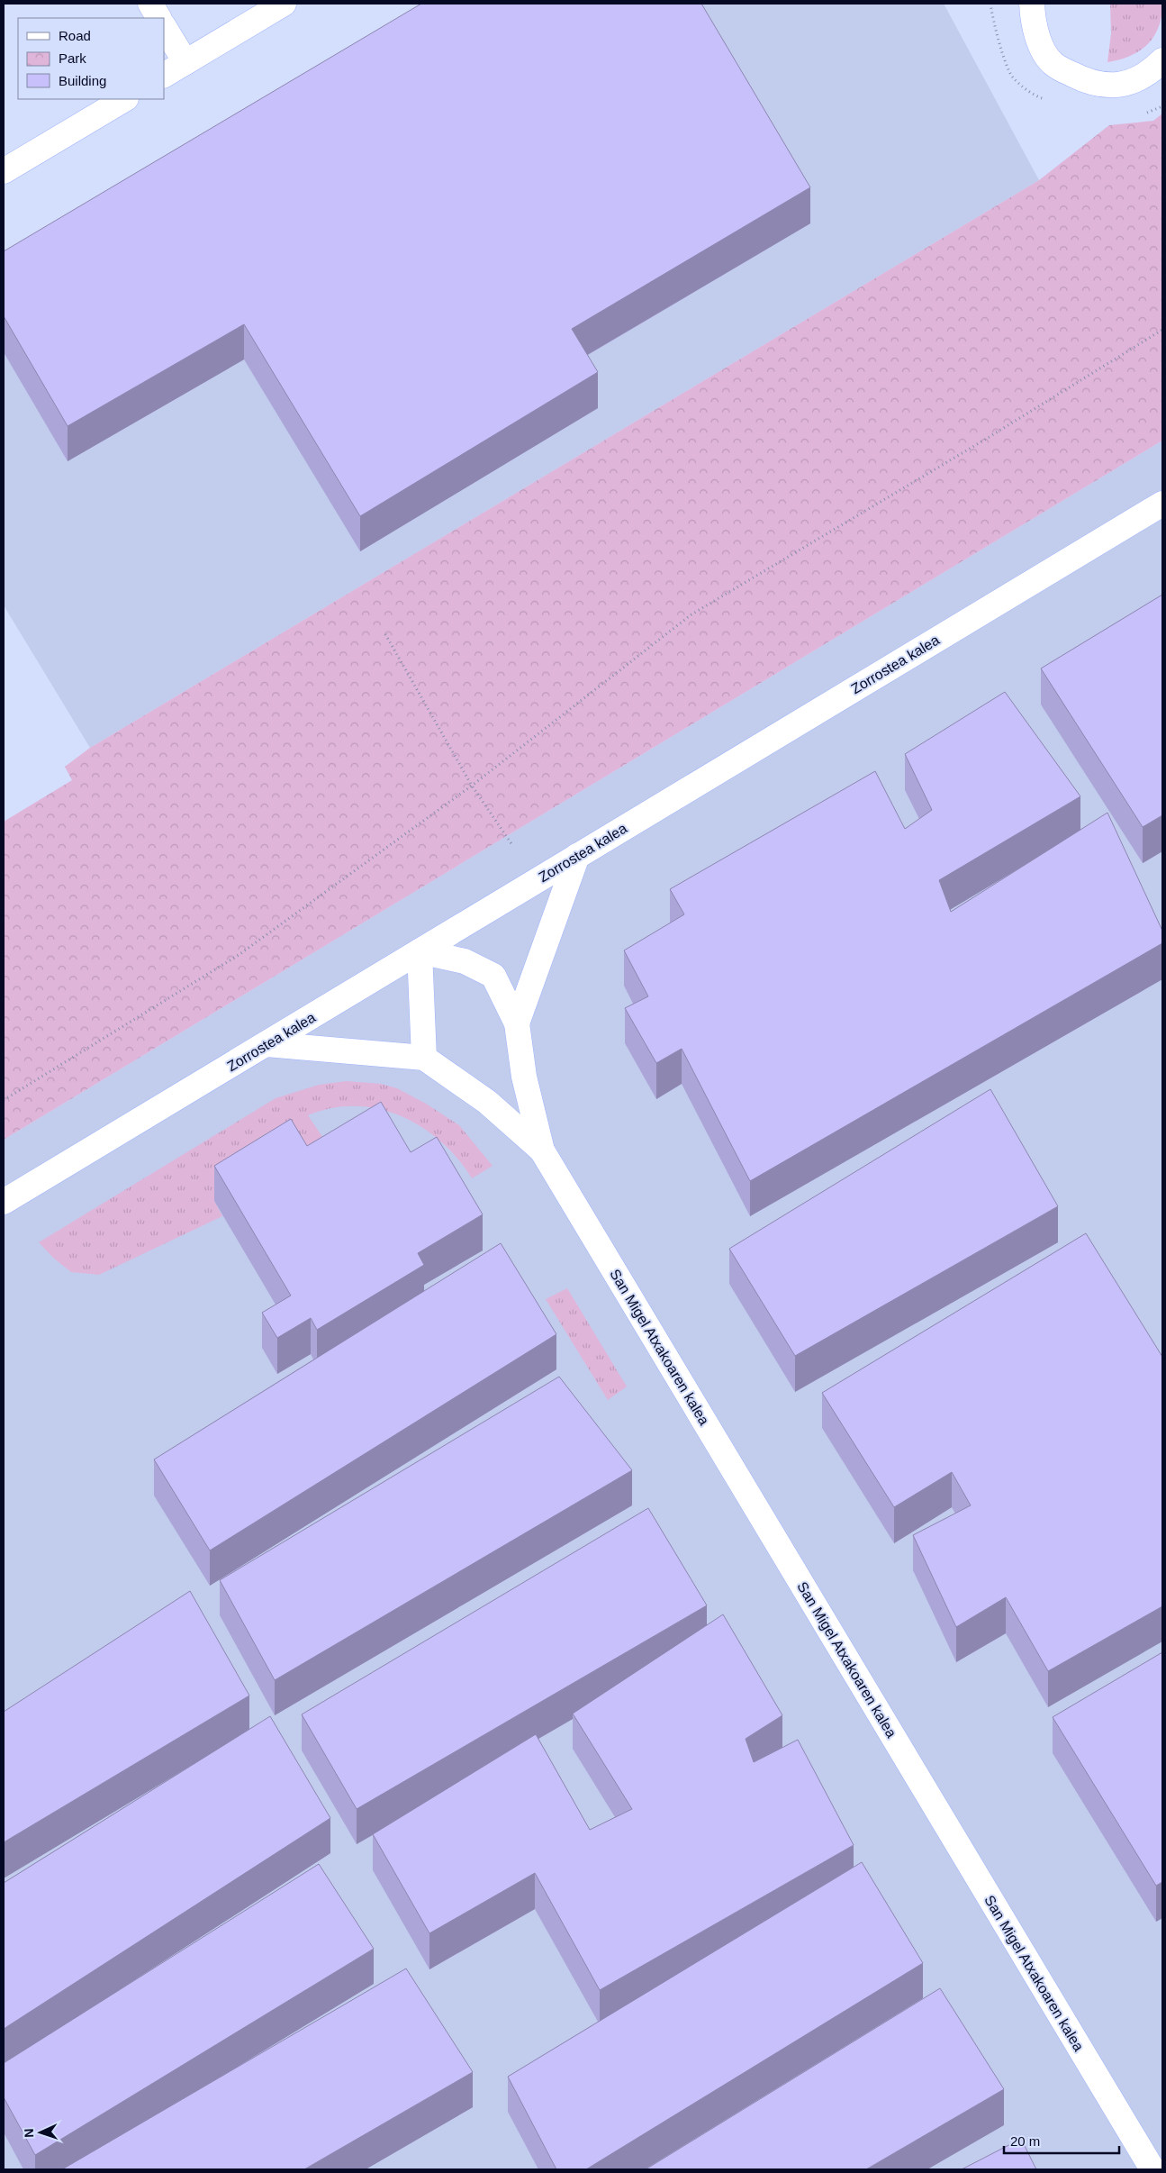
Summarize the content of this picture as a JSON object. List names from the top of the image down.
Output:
{
  "streets": {
    "street": ["Zorrostea kalea", "San Migel Atxakoaren kalea"]
  },
  "crossings": [
    ["Zorrostea kalea", "San Migel Atxakoaren kalea"]
  ],
  "legend": ["Road", "Park", "Building"],
  "scale_bar": "20 m",
  "north": "left"
}
